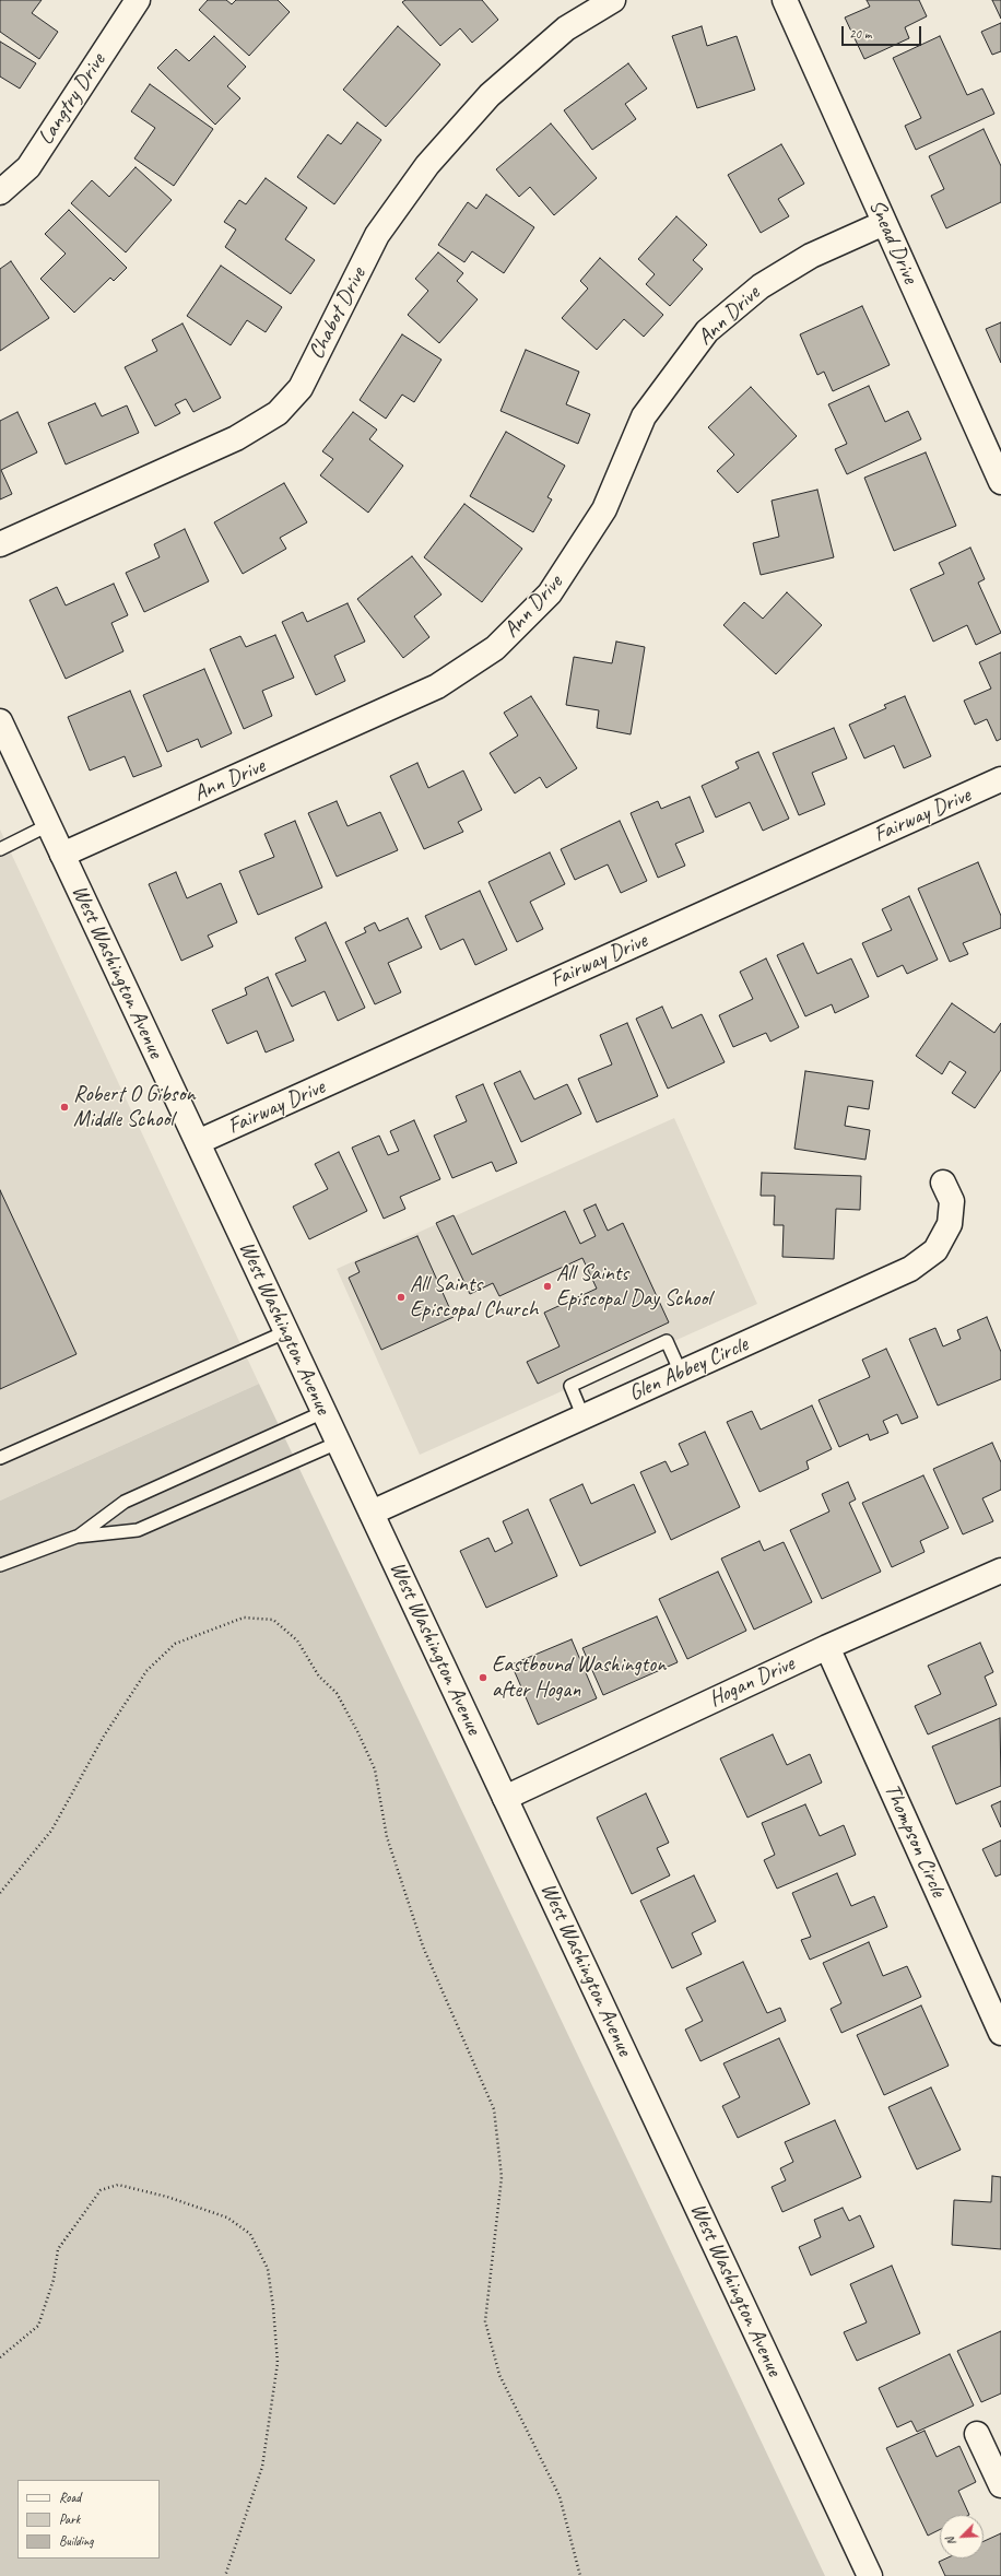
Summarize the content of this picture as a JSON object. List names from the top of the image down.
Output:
{
  "streets": {
    "street": [
      "Langtry Drive",
      "Snead Drive",
      "Chabot Drive",
      "Ann Drive",
      "Fairway Drive",
      "West Washington Avenue",
      "Glen Abbey Circle",
      "Hogan Drive",
      "Thompson Circle"
    ]
  },
  "crossings": [
    ["Snead Drive", "Ann Drive"],
    ["Ann Drive", "West Washington Avenue"],
    ["Fairway Drive", "West Washington Avenue"],
    ["West Washington Avenue", "Glen Abbey Circle"],
    ["West Washington Avenue", "Hogan Drive"],
    ["Hogan Drive", "Thompson Circle"]
  ],
  "places": [
    "Robert O Gibson Middle School",
    "All Saints Episcopal Day School",
    "All Saints Episcopal Church",
    "Eastbound Washington after Hogan"
  ],
  "legend": ["Road", "Park", "Building"],
  "scale_bar": "20 m",
  "north": "bottom left"
}
